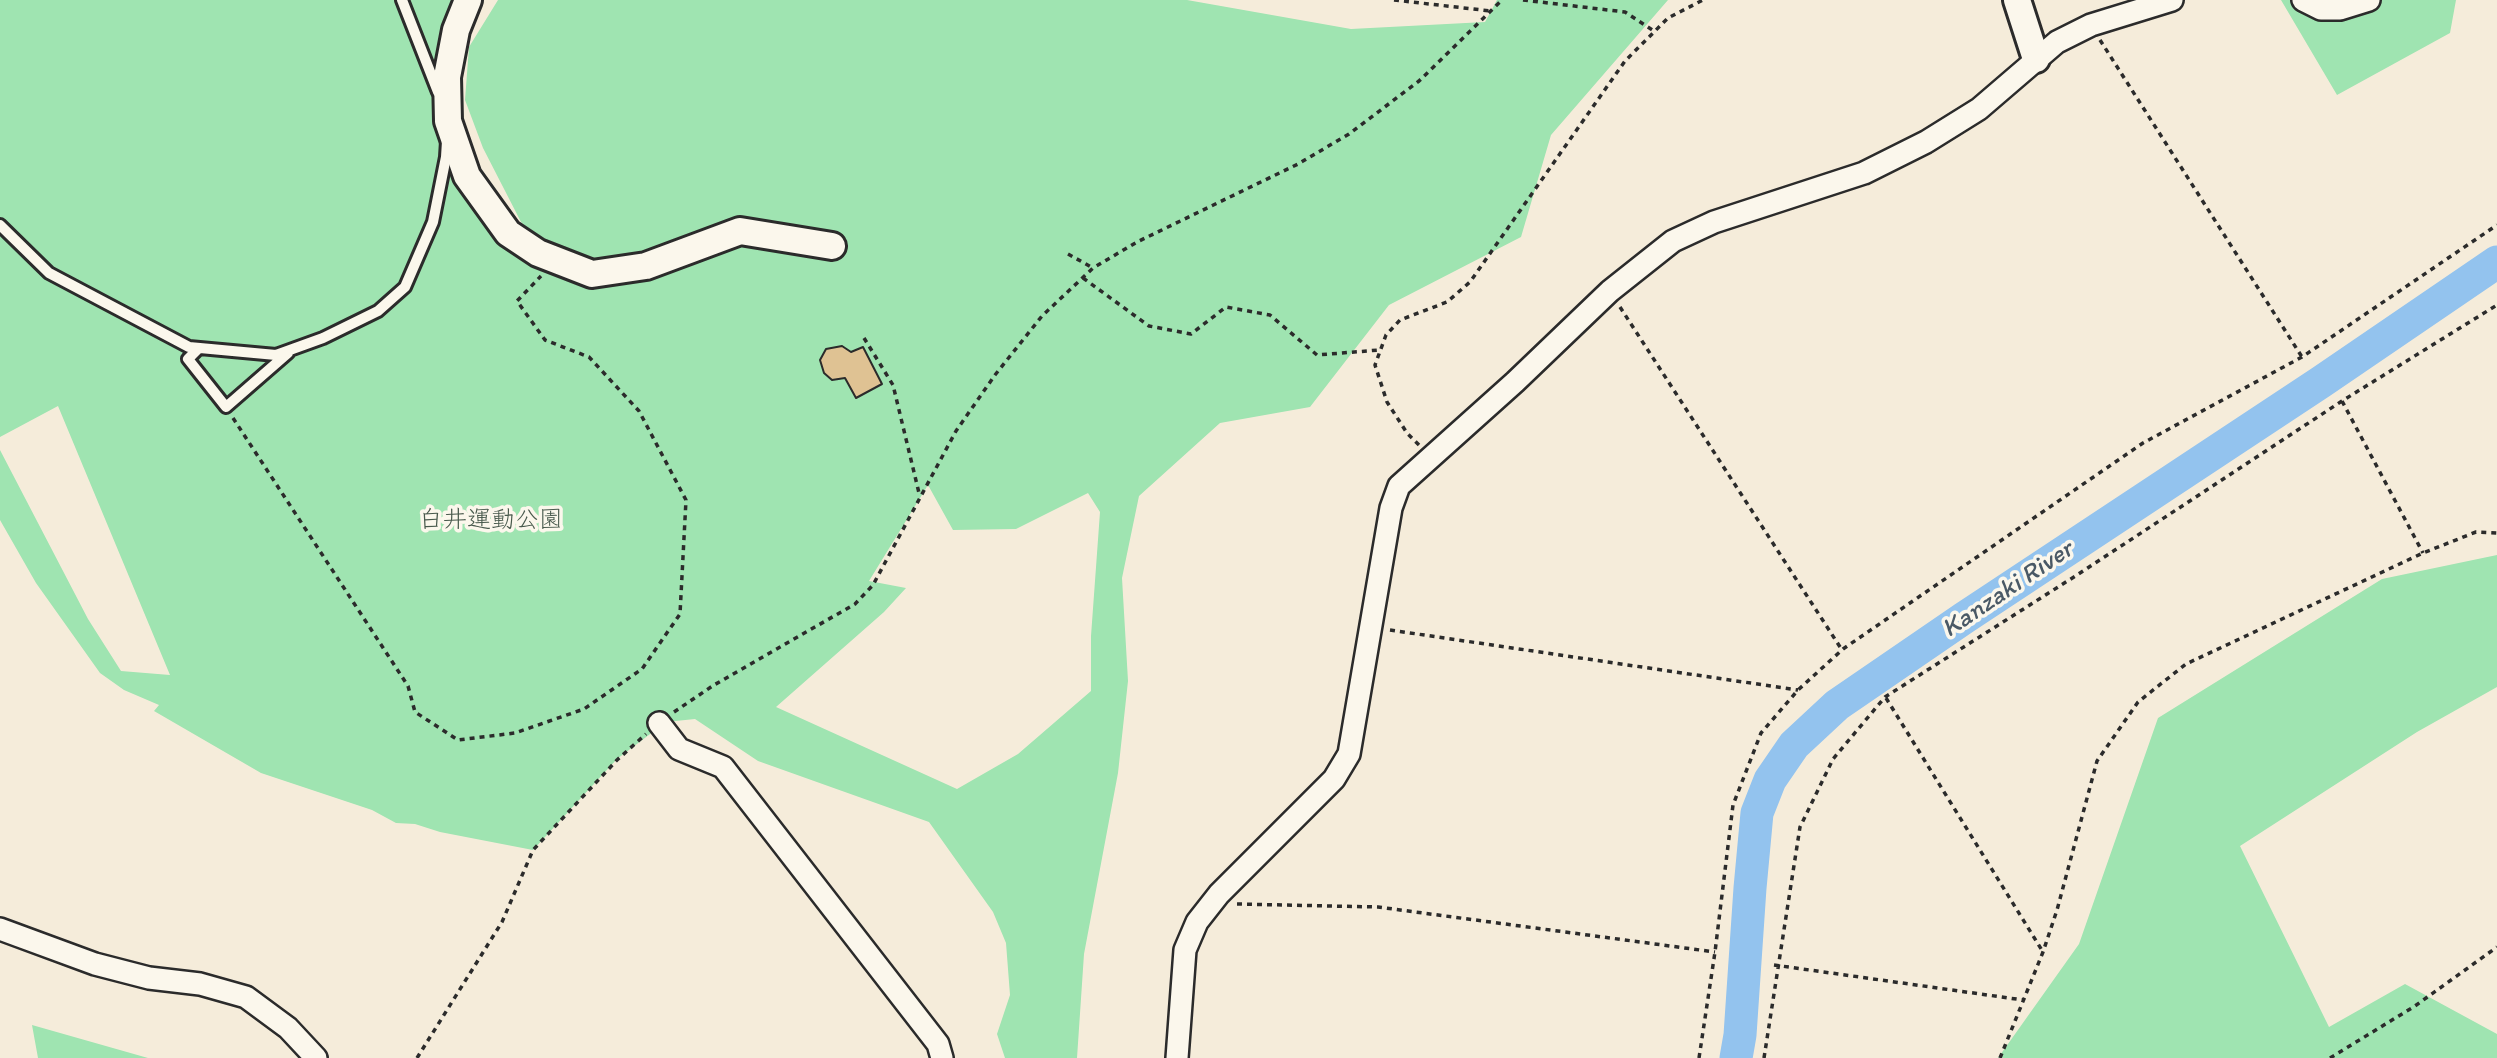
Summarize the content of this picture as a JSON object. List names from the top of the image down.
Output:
{
  "water": ["Kanzaki River"],
  "parks": ["白井運動公園"]
}
